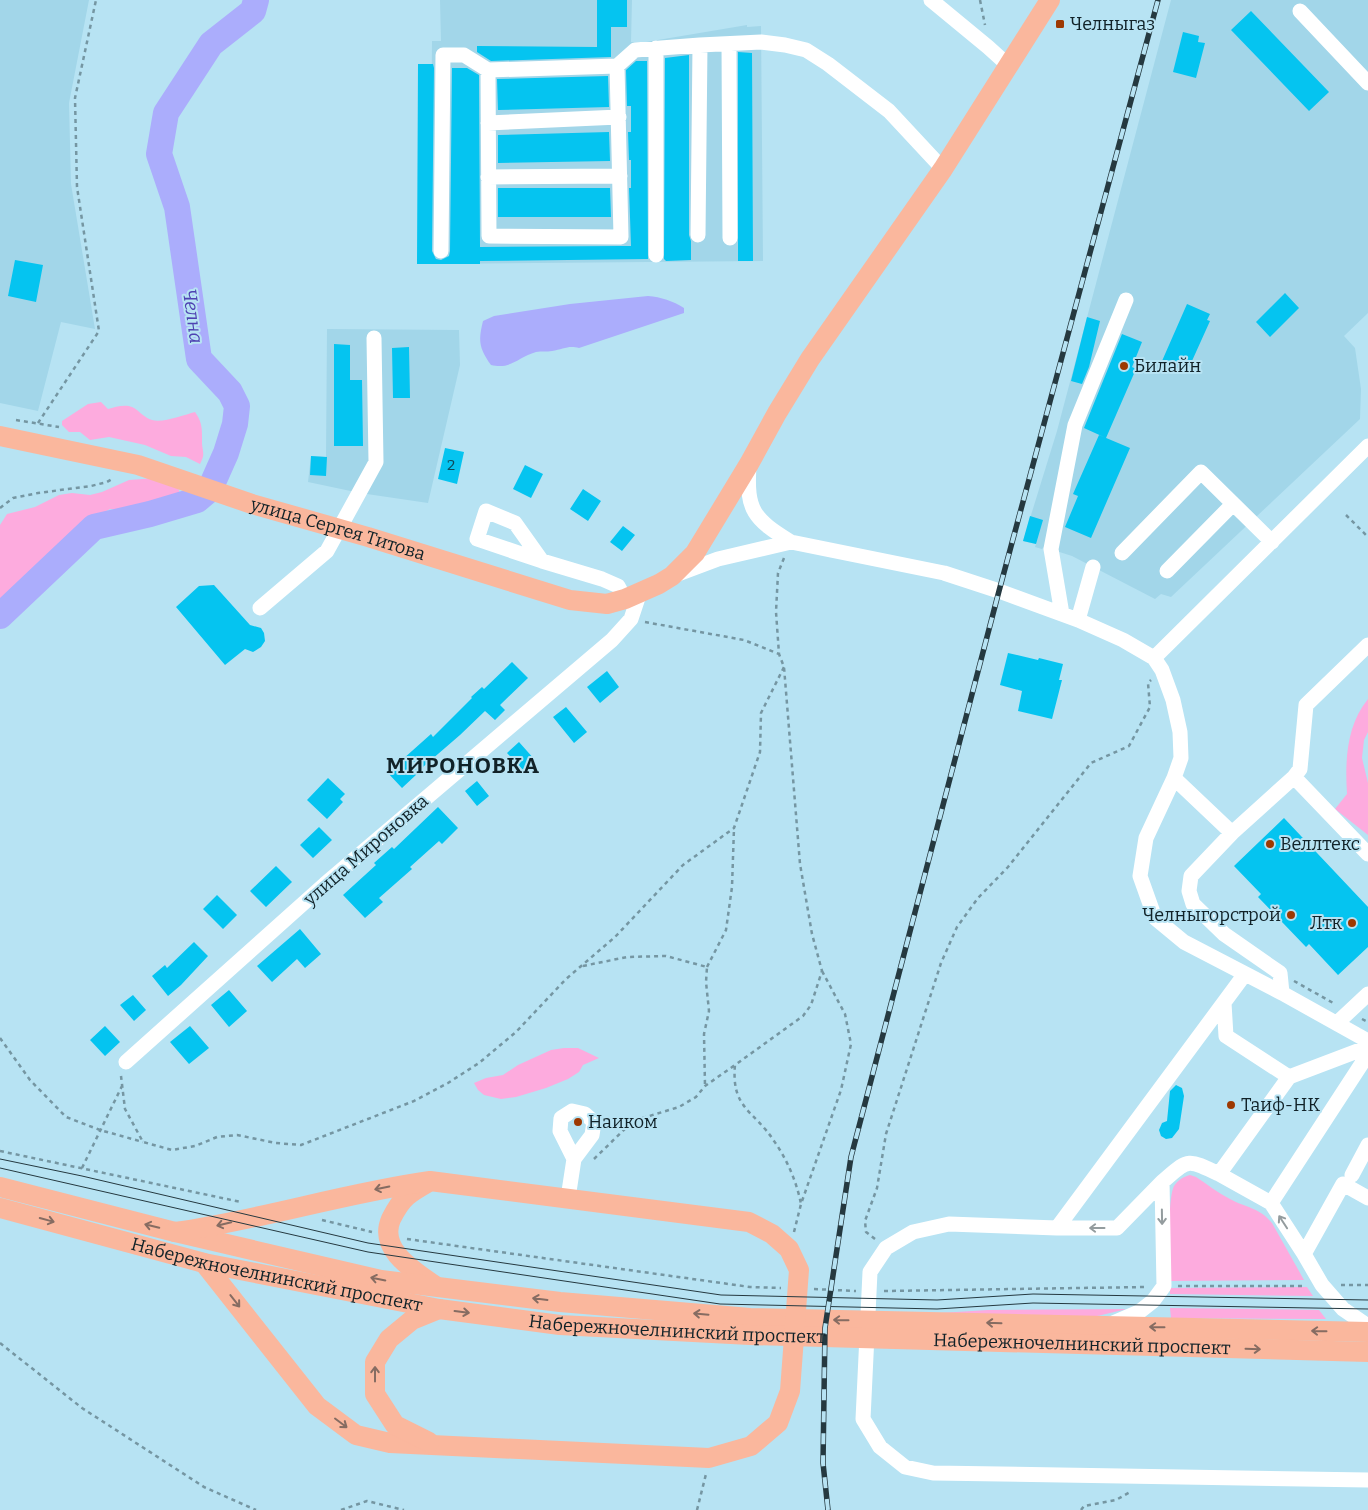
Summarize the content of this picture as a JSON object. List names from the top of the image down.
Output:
{
  "streets": {
    "main road": ["улица Сергея Титова", "Набережночелнинский проспект"],
    "street": ["улица Мироновка"]
  },
  "crossings": [
    ["улица Сергея Титова", "улица Мироновка"]
  ],
  "districts": ["МИРОНОВКА"],
  "water": ["Челна"],
  "places": {
    "transit": ["Челныгаз"],
    "other": [
      "Билайн",
      "Веллтекс",
      "Челныгорстрой",
      "Лтк",
      "Таиф-НК",
      "Наиком"
    ]
  },
  "house_numbers": ["2"]
}
